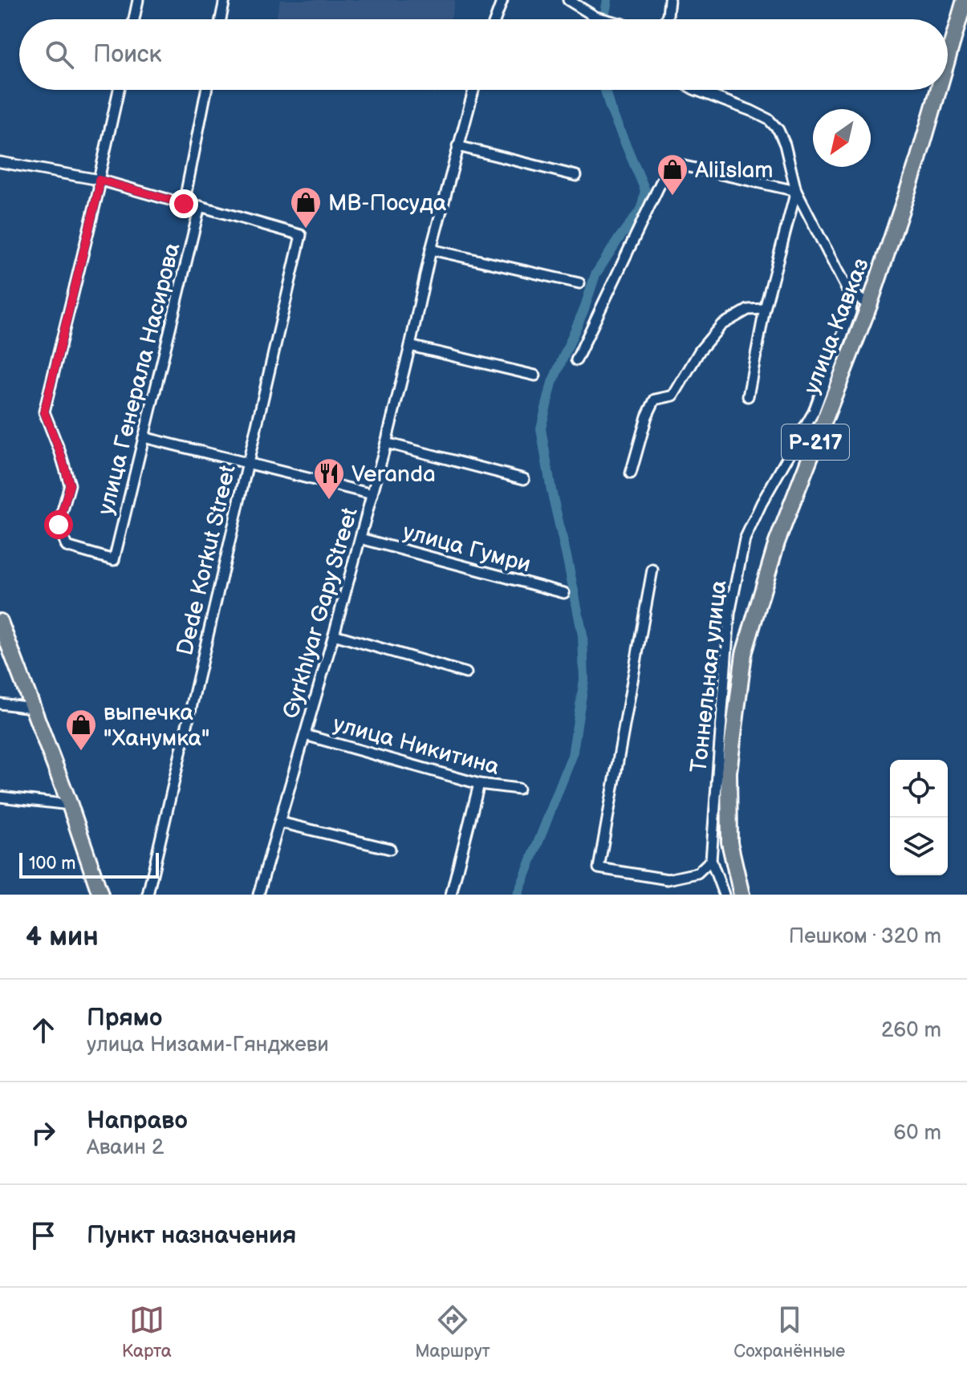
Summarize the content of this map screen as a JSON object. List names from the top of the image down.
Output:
{
  "streets": {
    "main road": ["улица Кавказ", "Р-217"],
    "street": [
      "улица Генерала Насирова",
      "улица Гумри",
      "Dede Korkut Street",
      "Gyrkhlyar Gapy Street",
      "Тоннельная улица",
      "улица Никитина"
    ]
  },
  "crossings": [
    ["улица Генерала Насирова", "Dede Korkut Street"],
    ["улица Гумри", "Gyrkhlyar Gapy Street"],
    ["Gyrkhlyar Gapy Street", "улица Никитина"]
  ],
  "places": {
    "shop": ["AliIslam", "МВ-Посуда", "выпечка \"Ханумка\""],
    "restaurant": ["Veranda"]
  },
  "scale_bar": "100 m",
  "north": "bottom left",
  "page": {
    "search": "Поиск",
    "scale": "100 m",
    "heading": ["4 мин", "Пешком · 320 m"],
    "list": [
      ["Прямо", "улица Низами-Гянджеви", "260 m"],
      ["Направо", "Аваин 2", "60 m"],
      "Пункт назначения"
    ],
    "nav": ["Карта", "Маршрут", "Сохранённые"]
  }
}
